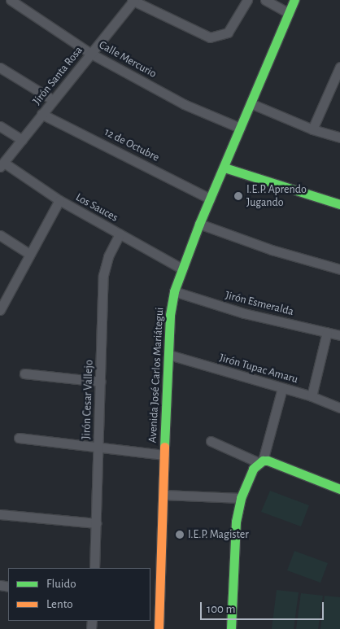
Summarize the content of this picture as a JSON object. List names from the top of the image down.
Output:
{
  "streets": {
    "main road": ["Avenida José Carlos Mariátegui"],
    "street": [
      "Calle Mercurio",
      "Jirón Santa Rosa",
      "12 de Octubre",
      "Los Sauces",
      "Jirón Esmeralda",
      "Jirón Tupac Amaru",
      "Jirón Cesar Vallejo"
    ]
  },
  "crossings": [
    ["Calle Mercurio", "Jirón Santa Rosa"],
    ["Calle Mercurio", "Avenida José Carlos Mariátegui"],
    ["Jirón Santa Rosa", "12 de Octubre"],
    ["Jirón Santa Rosa", "Los Sauces"],
    ["12 de Octubre", "Avenida José Carlos Mariátegui"],
    ["Los Sauces", "Avenida José Carlos Mariátegui"],
    ["Los Sauces", "Jirón Cesar Vallejo"],
    ["Jirón Esmeralda", "Avenida José Carlos Mariátegui"],
    ["Jirón Tupac Amaru", "Avenida José Carlos Mariátegui"]
  ],
  "places": ["I.E.P. Aprendo Jugando", "I.E.P. Magister"],
  "legend": ["Fluido", "Lento"],
  "scale_bar": "100 m"
}
